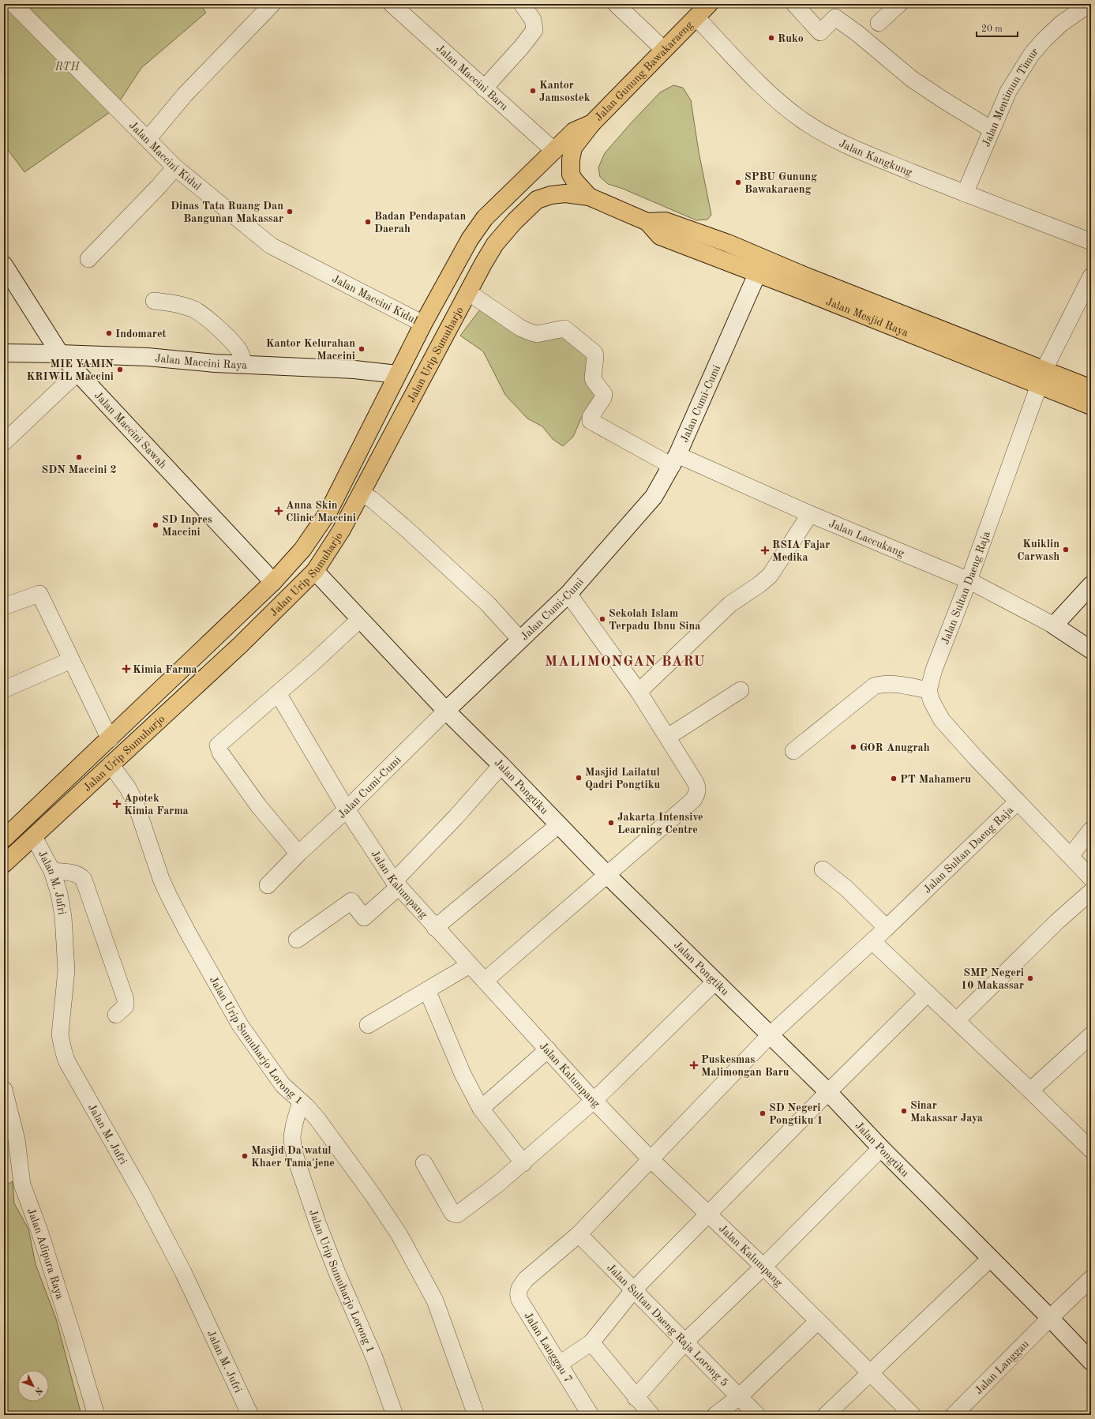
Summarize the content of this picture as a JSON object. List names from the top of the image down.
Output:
{
  "streets": {
    "highway": ["Jalan Gunung Bawakaraeng", "Jalan Mesjid Raya", "Jalan Urip Sumuharjo"],
    "street": [
      "Jalan Maccini Baru",
      "Jalan Mentimun Timur",
      "Jalan Maccini Kidul",
      "Jalan Kangkung",
      "Jalan Maccini Raya",
      "Jalan Cumi-Cumi",
      "Jalan Maccini Sawah",
      "Jalan Laccukang",
      "Jalan Sultan Daeng Raja",
      "Jalan Pongtiku",
      "Jalan M. Jufri",
      "Jalan Kalumpang",
      "Jalan Urip Sumuharjo Lorong 1",
      "Jalan Adipura Raya",
      "Jalan Sultan Daeng Raja Lorong 5",
      "Jalan Langgau 7",
      "Jalan Langgau"
    ]
  },
  "crossings": [
    ["Jalan Gunung Bawakaraeng", "Jalan Maccini Baru"],
    ["Jalan Gunung Bawakaraeng", "Jalan Kangkung"],
    ["Jalan Gunung Bawakaraeng", "Jalan Mesjid Raya"],
    ["Jalan Gunung Bawakaraeng", "Jalan Urip Sumuharjo"],
    ["Jalan Maccini Baru", "Jalan Urip Sumuharjo"],
    ["Jalan Mentimun Timur", "Jalan Kangkung"],
    ["Jalan Maccini Kidul", "Jalan Urip Sumuharjo"],
    ["Jalan Mesjid Raya", "Jalan Urip Sumuharjo"],
    ["Jalan Mesjid Raya", "Jalan Cumi-Cumi"],
    ["Jalan Mesjid Raya", "Jalan Sultan Daeng Raja"],
    ["Jalan Urip Sumuharjo", "Jalan Maccini Raya"],
    ["Jalan Urip Sumuharjo", "Jalan Maccini Sawah"],
    ["Jalan Urip Sumuharjo", "Jalan Laccukang"],
    ["Jalan Urip Sumuharjo", "Jalan Pongtiku"],
    ["Jalan Urip Sumuharjo", "Jalan M. Jufri"],
    ["Jalan Urip Sumuharjo", "Jalan Urip Sumuharjo Lorong 1"],
    ["Jalan Maccini Raya", "Jalan Maccini Sawah"],
    ["Jalan Cumi-Cumi", "Jalan Laccukang"],
    ["Jalan Cumi-Cumi", "Jalan Pongtiku"],
    ["Jalan Cumi-Cumi", "Jalan Kalumpang"],
    ["Jalan Laccukang", "Jalan Sultan Daeng Raja"],
    ["Jalan Sultan Daeng Raja", "Jalan Pongtiku"],
    ["Jalan Sultan Daeng Raja", "Jalan Kalumpang"],
    ["Jalan Sultan Daeng Raja", "Jalan Sultan Daeng Raja Lorong 5"],
    ["Jalan Sultan Daeng Raja", "Jalan Langgau 7"],
    ["Jalan Pongtiku", "Jalan Langgau"]
  ],
  "districts": ["MALIMONGAN BARU"],
  "parks": ["RTH"],
  "places": {
    "other": [
      "Ruko",
      "Kantor Jamsostek",
      "SPBU Gunung Bawakaraeng",
      "Dinas Tata Ruang Dan Bangunan Makassar",
      "Badan Pendapatan Daerah",
      "Indomaret",
      "Kantor Kelurahan Maccini",
      "MIE YAMIN KRIWIL Maccini",
      "SDN Maccini 2",
      "SD Inpres Maccini",
      "Kuiklin Carwash",
      "Sekolah Islam Terpadu Ibnu Sina",
      "GOR Anugrah",
      "Masjid Lailatul Qadri Pongtiku",
      "PT Mahameru",
      "Jakarta Intensive Learning Centre",
      "SMP Negeri 10 Makassar",
      "Sinar Makassar Jaya",
      "SD Negeri Pongtiku 1",
      "Masjid Da'watul Khaer Tama'jene"
    ],
    "health": [
      "Anna Skin Clinic Maccini",
      "RSIA Fajar Medika",
      "Kimia Farma",
      "Apotek Kimia Farma",
      "Puskesmas Malimongan Baru"
    ]
  },
  "scale_bar": "20 m",
  "north": "bottom right"
}
